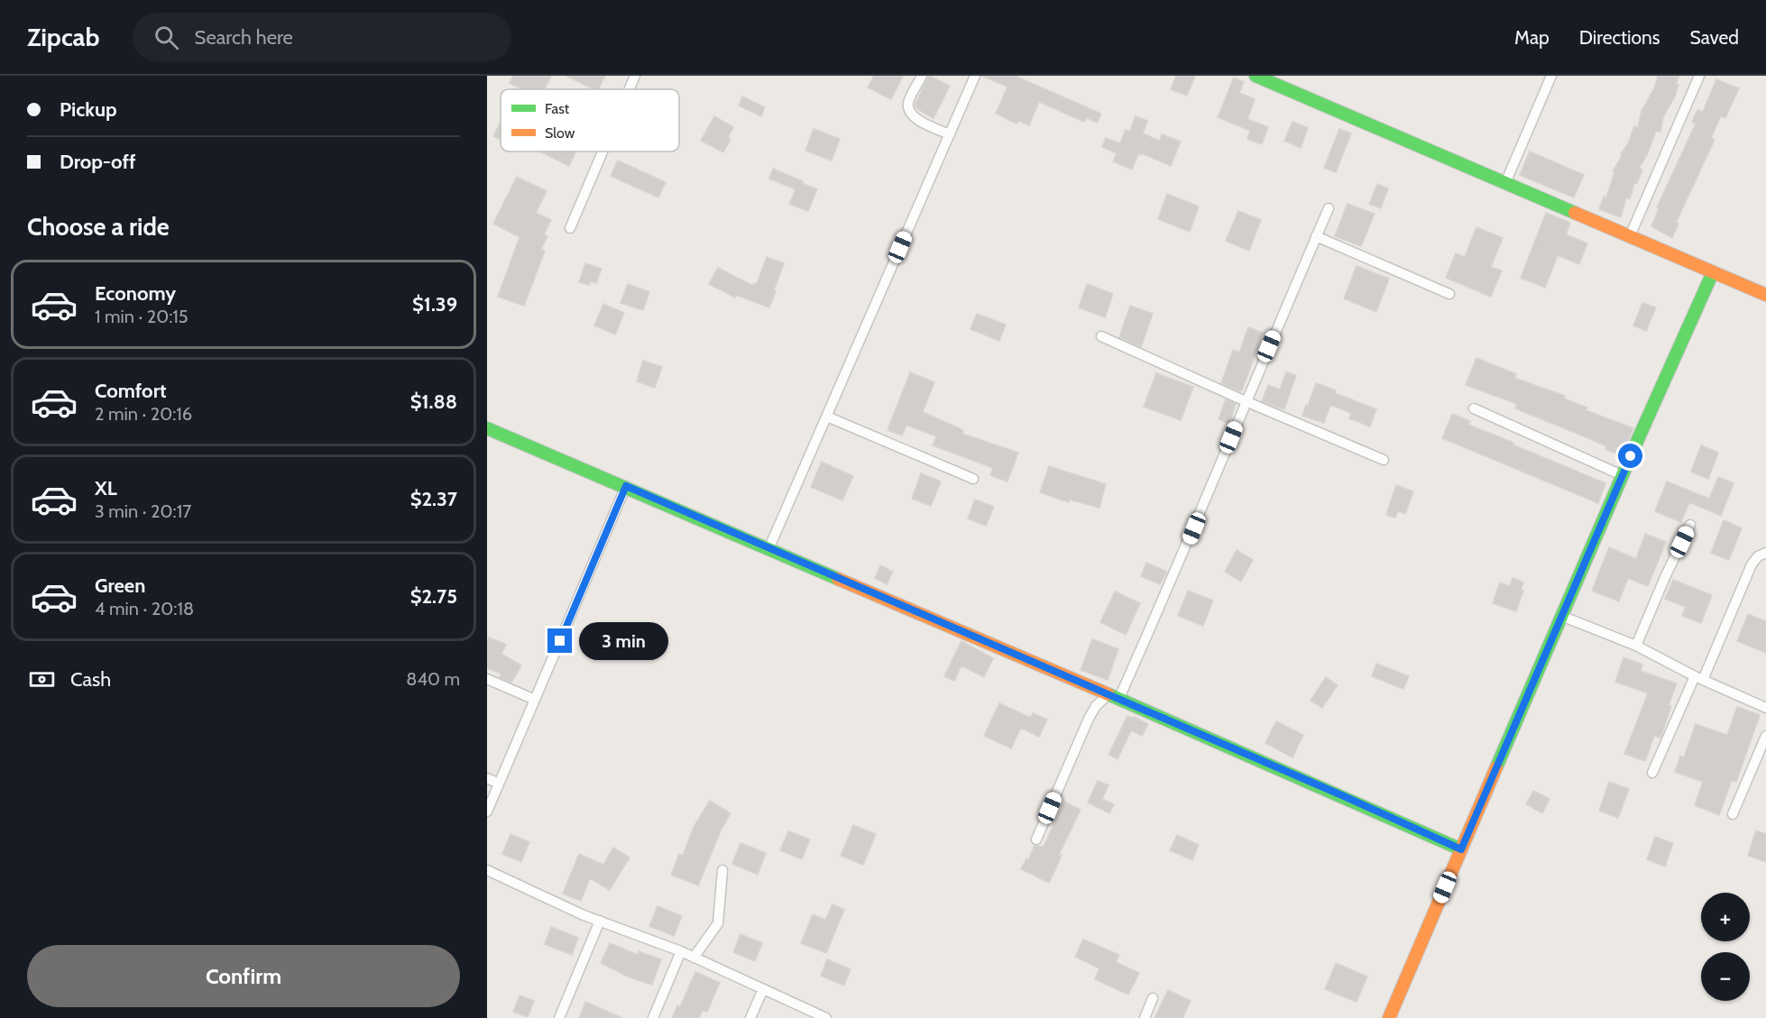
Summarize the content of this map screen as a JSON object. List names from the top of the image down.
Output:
{
  "legend": ["Fast", "Slow"],
  "page": {
    "header": "Zipcab",
    "search": "Search here",
    "nav": ["Map", "Directions", "Saved"],
    "banner": ["Pickup", "Drop-off"],
    "heading": "Choose a ride",
    "list": [
      {
        "name": "Economy",
        "note": "1 min · 20:15",
        "value": "$1.39"
      },
      {
        "name": "Comfort",
        "note": "2 min · 20:16",
        "value": "$1.88"
      },
      {
        "name": "XL",
        "note": "3 min · 20:17",
        "value": "$2.37"
      },
      {
        "name": "Green",
        "note": "4 min · 20:18",
        "value": "$2.75"
      }
    ],
    "bubble": "3 min",
    "pay": ["Cash", "840 m"],
    "map_buttons": ["+", "−"],
    "buttons": "Confirm"
  }
}
